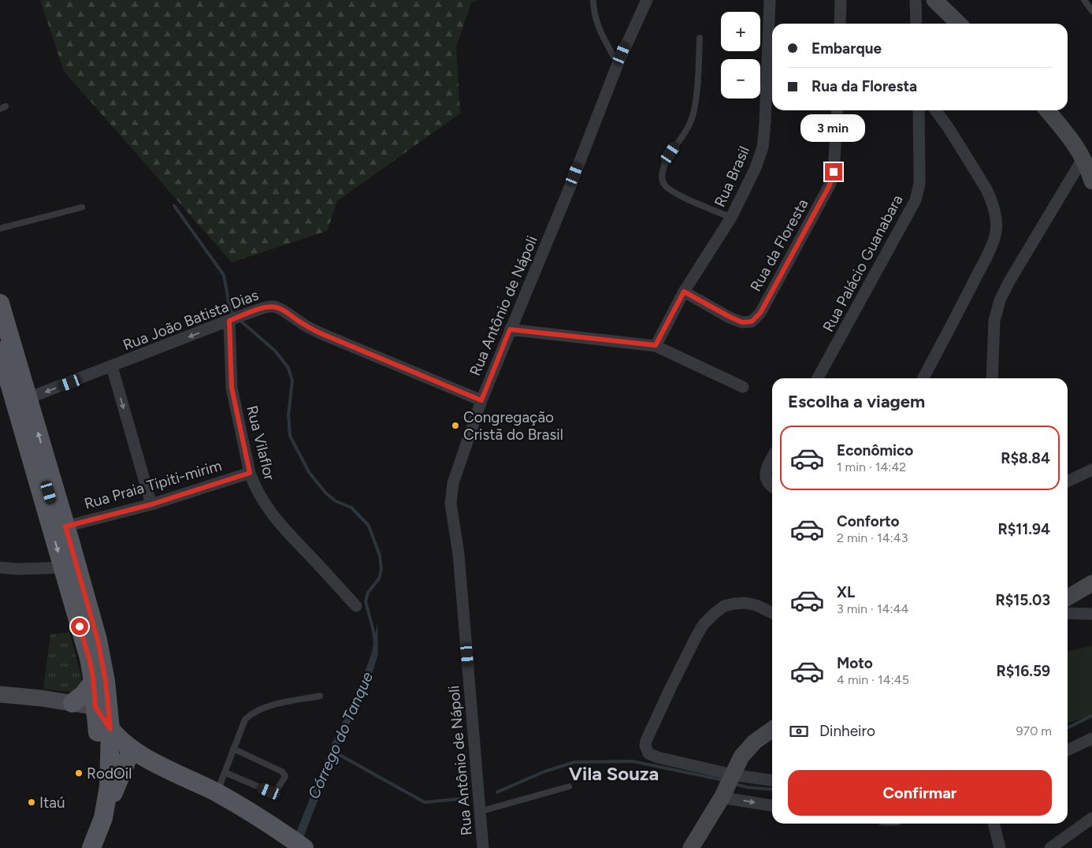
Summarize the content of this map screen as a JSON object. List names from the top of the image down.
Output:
{
  "streets": {
    "street": [
      "Rua Brasil",
      "Rua da Floresta",
      "Rua Palácio Guanabara",
      "Rua Antônio de Nápoli",
      "Rua João Batista Dias",
      "Rua Vilaflor",
      "Rua Praia Tipiti-mirim"
    ]
  },
  "crossings": [
    ["Rua Brasil", "Rua da Floresta"],
    ["Rua Antônio de Nápoli", "Rua João Batista Dias"],
    ["Rua João Batista Dias", "Rua Vilaflor"],
    ["Rua Vilaflor", "Rua Praia Tipiti-mirim"]
  ],
  "one_way": ["Rua João Batista Dias"],
  "districts": ["Vila Souza"],
  "water": ["Córrego do Tanque"],
  "places": ["Congregação Cristã do Brasil", "RodOil", "Itaú"],
  "page": {
    "map_buttons": ["+", "−"],
    "banner": ["Embarque", "Rua da Floresta"],
    "bubble": "3 min",
    "heading": "Escolha a viagem",
    "list": [
      {
        "name": "Econômico",
        "note": "1 min · 14:42",
        "value": "R$8.84"
      },
      {
        "name": "Conforto",
        "note": "2 min · 14:43",
        "value": "R$11.94"
      },
      {
        "name": "XL",
        "note": "3 min · 14:44",
        "value": "R$15.03"
      },
      {
        "name": "Moto",
        "note": "4 min · 14:45",
        "value": "R$16.59"
      }
    ],
    "pay": ["Dinheiro", "970 m"],
    "buttons": "Confirmar"
  }
}
